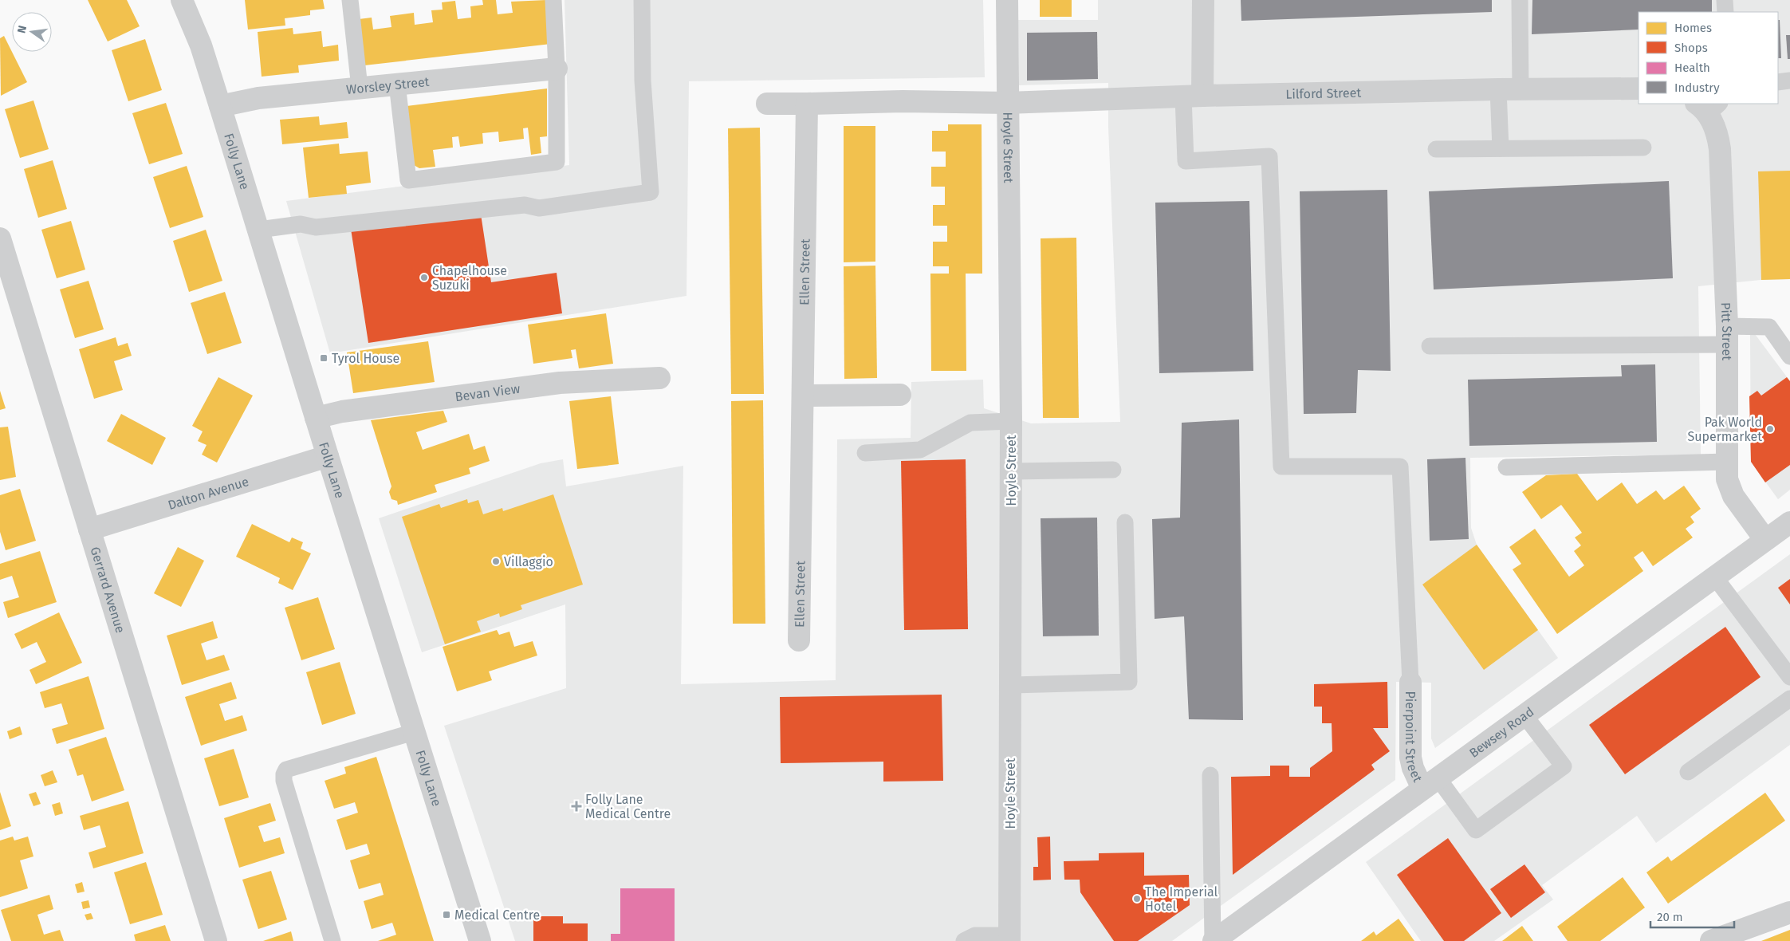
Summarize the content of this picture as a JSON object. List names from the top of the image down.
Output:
{
  "streets": {
    "street": [
      "Worsley Street",
      "Lilford Street",
      "Hoyle Street",
      "Folly Lane",
      "Ellen Street",
      "Pitt Street",
      "Bevan View",
      "Dalton Avenue",
      "Gerrard Avenue",
      "Bewsey Road",
      "Pierpoint Street"
    ]
  },
  "crossings": [
    ["Worsley Street", "Folly Lane"],
    ["Lilford Street", "Hoyle Street"],
    ["Folly Lane", "Bevan View"],
    ["Folly Lane", "Dalton Avenue"],
    ["Pitt Street", "Bewsey Road"],
    ["Dalton Avenue", "Gerrard Avenue"],
    ["Bewsey Road", "Pierpoint Street"]
  ],
  "places": {
    "other": [
      "Chapelhouse Suzuki",
      "Pak World Supermarket",
      "Villaggio",
      "The Imperial Hotel"
    ],
    "transit": ["Tyrol House", "Medical Centre"],
    "health": ["Folly Lane Medical Centre"]
  },
  "legend": [
    "Homes",
    "Shops",
    "Health",
    "Industry"
  ],
  "scale_bar": "20 m",
  "north": "left"
}
